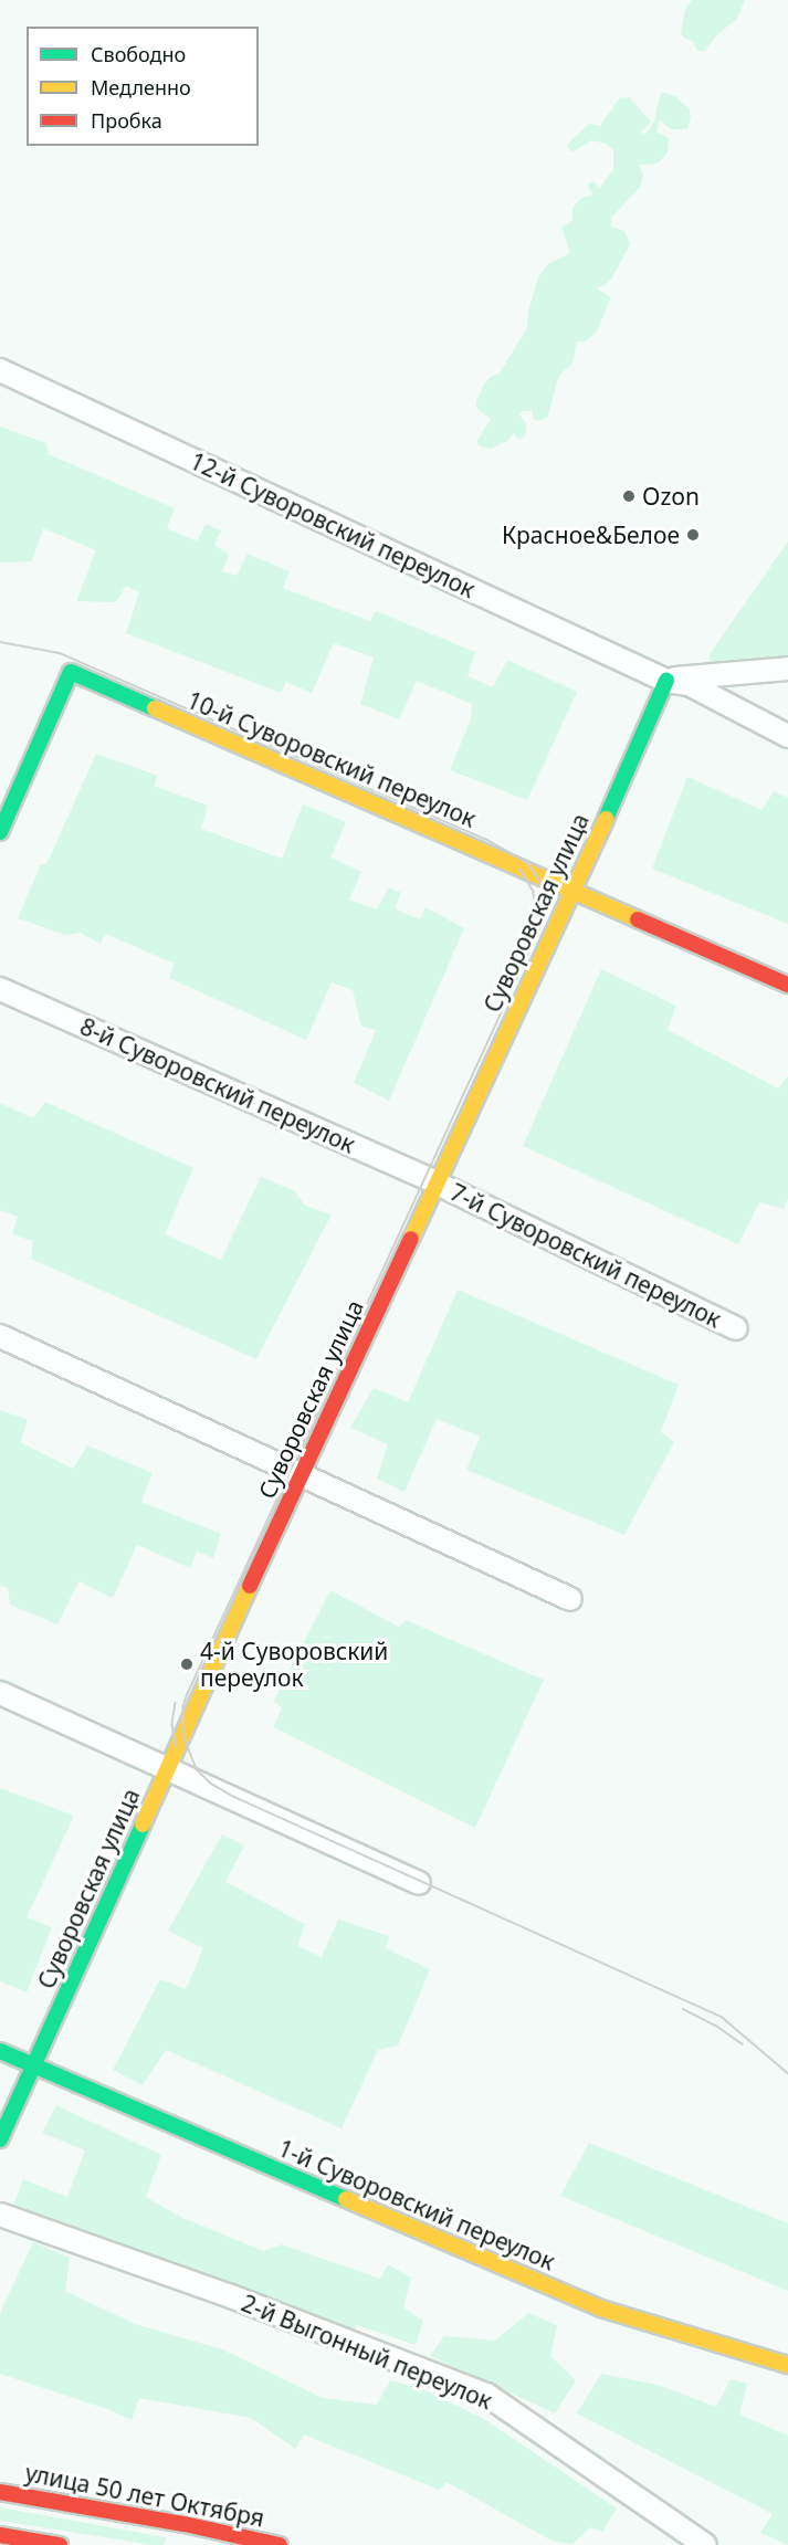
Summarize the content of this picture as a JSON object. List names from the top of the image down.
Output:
{
  "streets": {
    "street": [
      "12-й Суворовский переулок",
      "10-й Суворовский переулок",
      "Суворовская улица",
      "8-й Суворовский переулок",
      "7-й Суворовский переулок",
      "1-й Суворовский переулок",
      "2-й Выгонный переулок",
      "улица 50 лет Октября"
    ]
  },
  "crossings": [
    ["12-й Суворовский переулок", "Суворовская улица"],
    ["10-й Суворовский переулок", "Суворовская улица"],
    ["Суворовская улица", "8-й Суворовский переулок"],
    ["Суворовская улица", "7-й Суворовский переулок"],
    ["Суворовская улица", "1-й Суворовский переулок"],
    ["8-й Суворовский переулок", "7-й Суворовский переулок"]
  ],
  "places": ["Ozon", "Красное&Белое", "4-й Суворовский переулок"],
  "legend": ["Свободно", "Медленно", "Пробка"]
}
